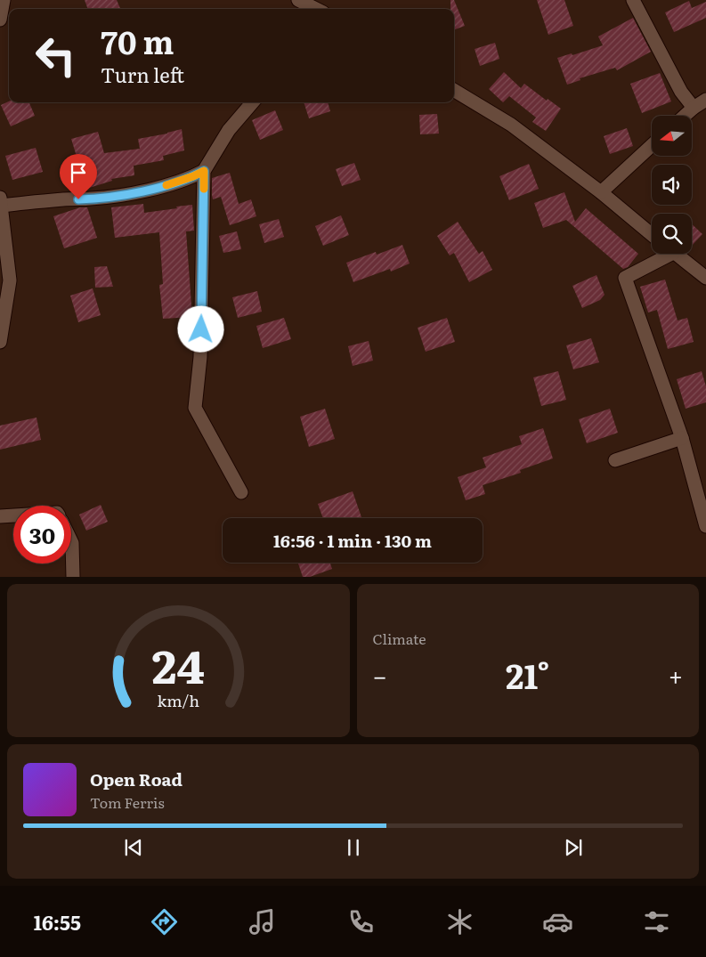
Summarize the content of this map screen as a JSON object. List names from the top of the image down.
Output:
{
  "north": "left",
  "page": {
    "turn": ["70 m", "Turn left"],
    "limit": "30",
    "trip": "16:56 · 1 min · 130 m",
    "tile": "Climate",
    "heat": ["−", "21°", "+"],
    "song": ["Open Road", "Tom Ferris"],
    "tabs": "16:55",
    "gauge": ["24", "km/h"]
  }
}
